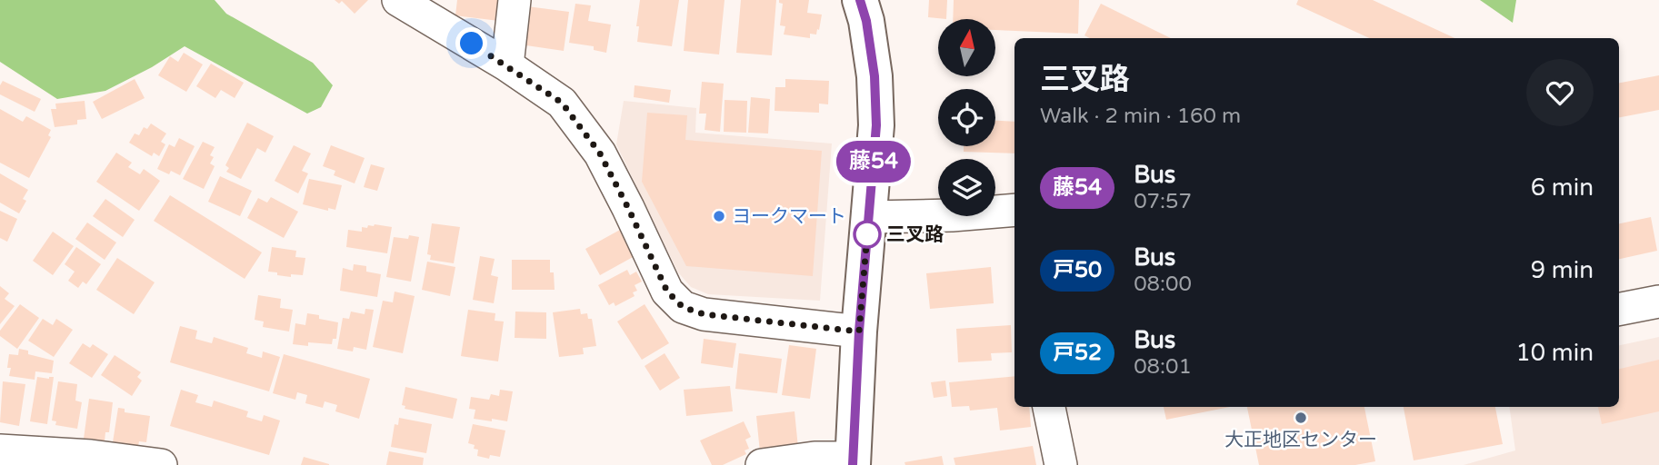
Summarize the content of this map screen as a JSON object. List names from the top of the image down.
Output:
{
  "places": ["ヨークマート", "三叉路", "大正地区センター"],
  "lines": ["bus line 藤54"],
  "north": "top",
  "page": {
    "on_map": "藤54",
    "heading": ["三叉路", "Walk · 2 min · 160 m"],
    "list": [
      {
        "mark": "藤54",
        "name": "Bus",
        "note": "07:57",
        "value": "6 min"
      },
      {
        "mark": "戸50",
        "name": "Bus",
        "note": "08:00",
        "value": "9 min"
      },
      {
        "mark": "戸52",
        "name": "Bus",
        "note": "08:01",
        "value": "10 min"
      }
    ]
  }
}
